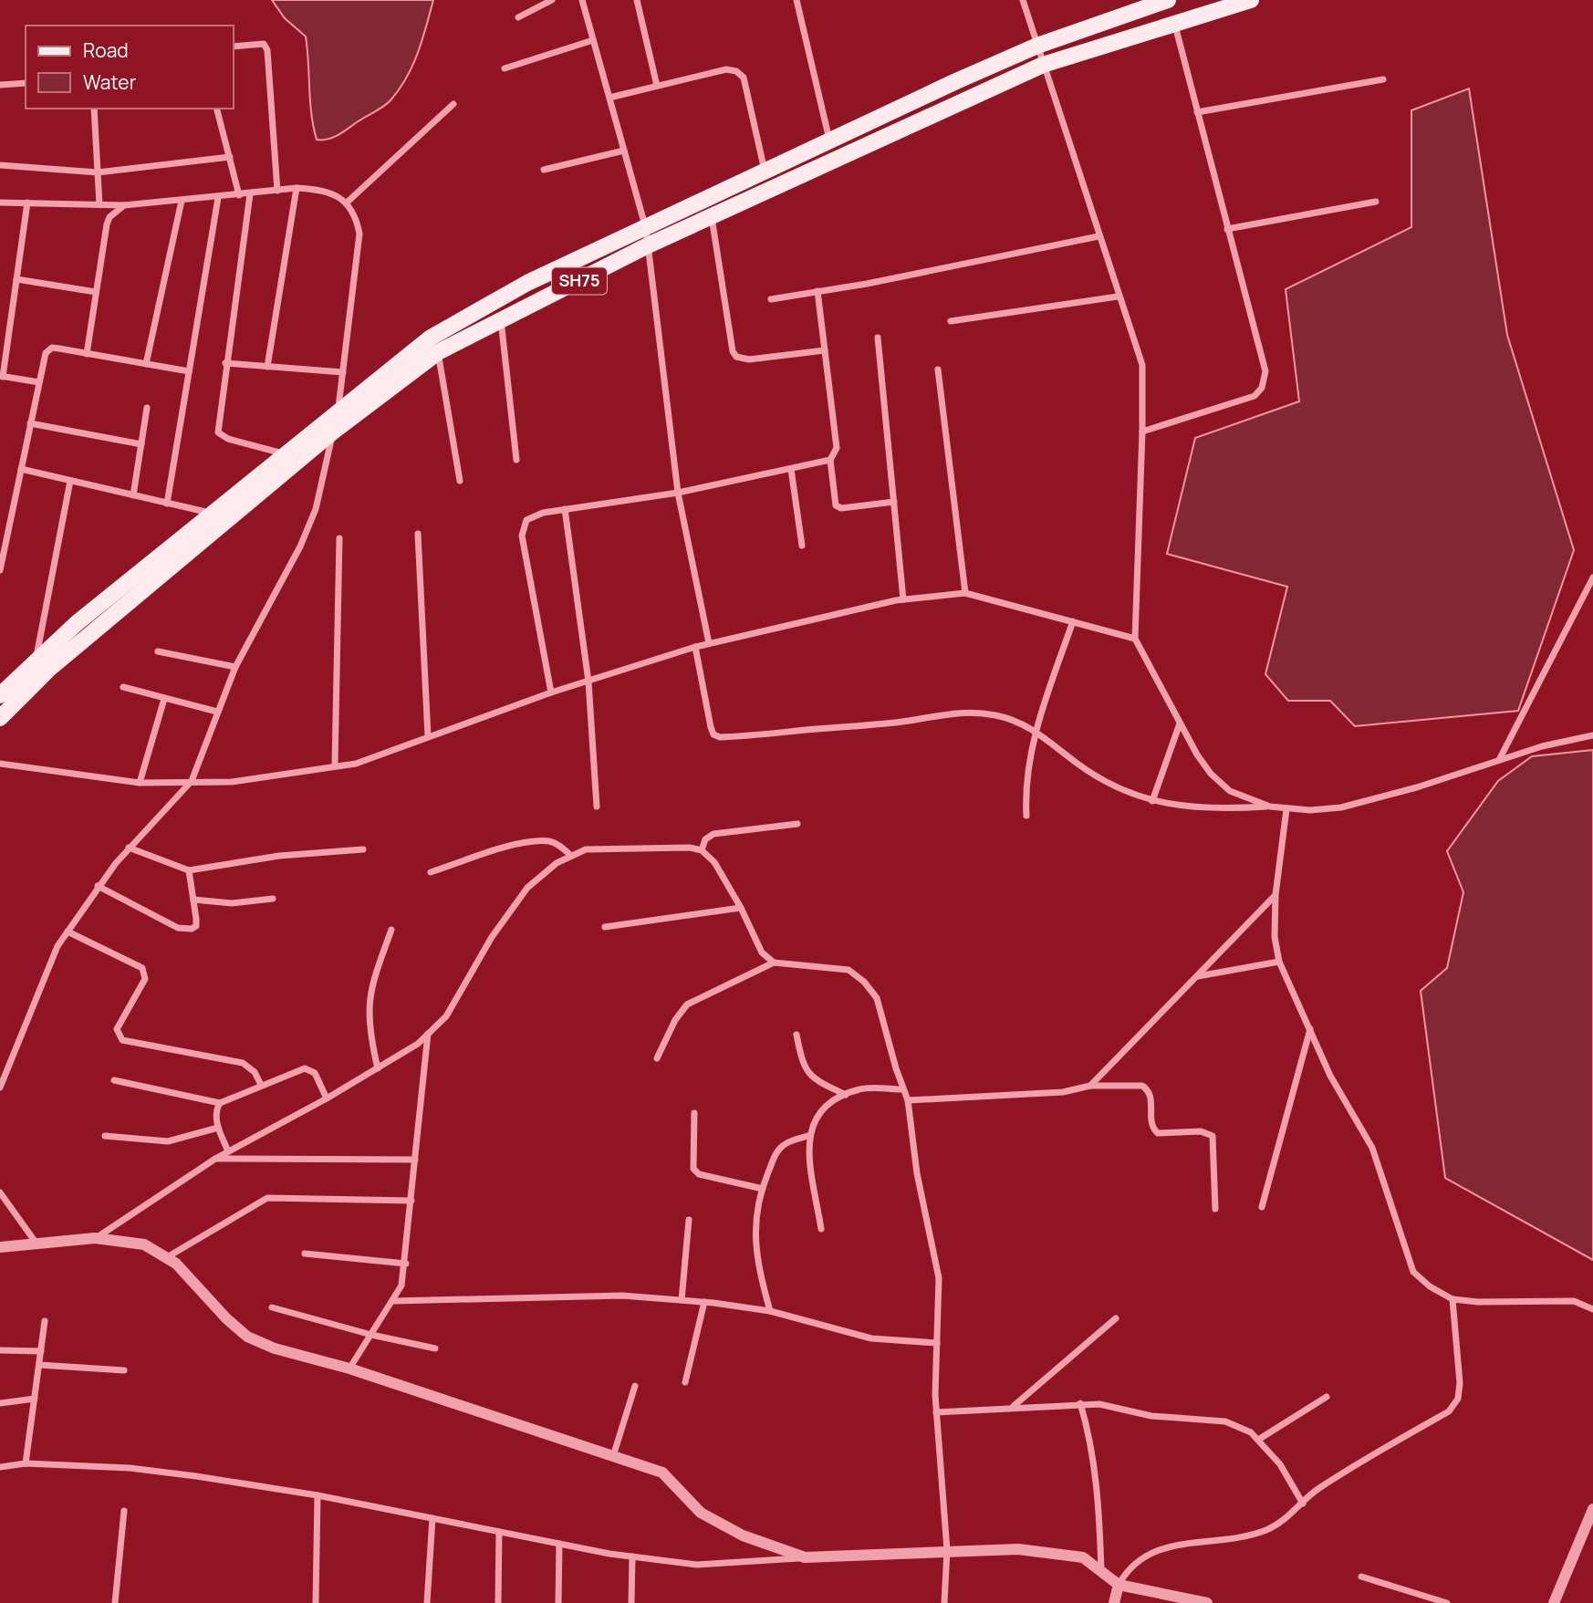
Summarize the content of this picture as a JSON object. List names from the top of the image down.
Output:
{
  "streets": {
    "main road": ["SH75"]
  },
  "legend": ["Road", "Water"]
}
